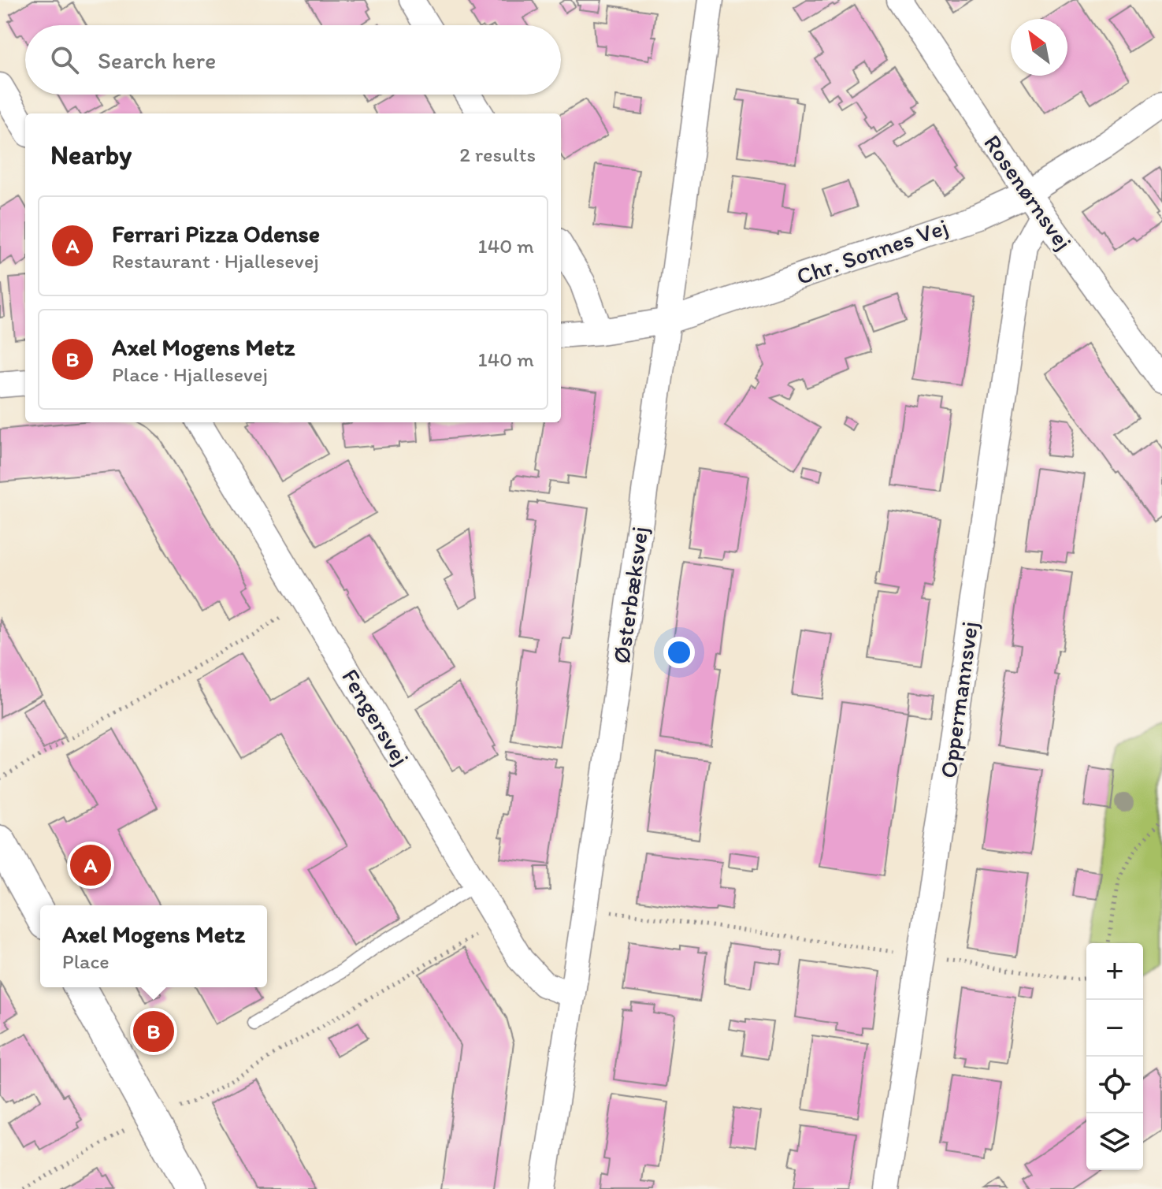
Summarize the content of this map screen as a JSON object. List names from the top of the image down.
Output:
{
  "streets": {
    "street": [
      "Rosenørnsvej",
      "Chr. Sonnes Vej",
      "Østerbæksvej",
      "Oppermannsvej",
      "Fengersvej"
    ]
  },
  "crossings": [
    ["Rosenørnsvej", "Chr. Sonnes Vej"],
    ["Rosenørnsvej", "Oppermannsvej"],
    ["Chr. Sonnes Vej", "Østerbæksvej"],
    ["Østerbæksvej", "Fengersvej"]
  ],
  "north": "top left",
  "page": {
    "search": "Search here",
    "heading": ["Nearby", "2 results"],
    "list": [
      {
        "mark": "A",
        "name": "Ferrari Pizza Odense",
        "note": "Restaurant · Hjallesevej",
        "value": "140 m"
      },
      {
        "mark": "B",
        "name": "Axel Mogens Metz",
        "note": "Place · Hjallesevej",
        "value": "140 m"
      }
    ],
    "pins": ["A", "B"],
    "popup": ["Axel Mogens Metz", "Place"],
    "map_buttons": ["+", "−"]
  }
}
